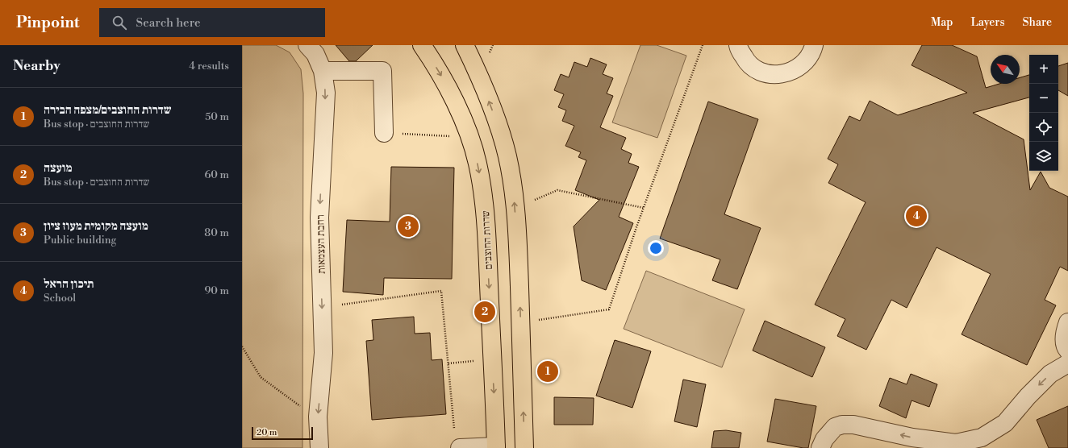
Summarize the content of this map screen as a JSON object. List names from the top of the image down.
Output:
{
  "streets": {
    "main road": ["שדרות החוצבים"],
    "street": ["רחבת העצמאות"]
  },
  "one_way": ["רחבת העצמאות"],
  "scale_bar": "20 m",
  "north": "top left",
  "page": {
    "header": "Pinpoint",
    "search": "Search here",
    "nav": ["Map", "Layers", "Share"],
    "heading": ["Nearby", "4 results"],
    "map_buttons": ["+", "−"],
    "list": [
      {
        "mark": "1",
        "name": "שדרות החוצבים/מצפה הבירה",
        "note": "Bus stop · שדרות החוצבים",
        "value": "50 m"
      },
      {
        "mark": "2",
        "name": "מועצה",
        "note": "Bus stop · שדרות החוצבים",
        "value": "60 m"
      },
      {
        "mark": "3",
        "name": "מועצה מקומית מעוז ציון",
        "note": "Public building",
        "value": "80 m"
      },
      {
        "mark": "4",
        "name": "תיכון הראל",
        "note": "School",
        "value": "90 m"
      }
    ],
    "pins": [
      "4",
      "3",
      "2",
      "1"
    ],
    "scale": "20 m"
  }
}
